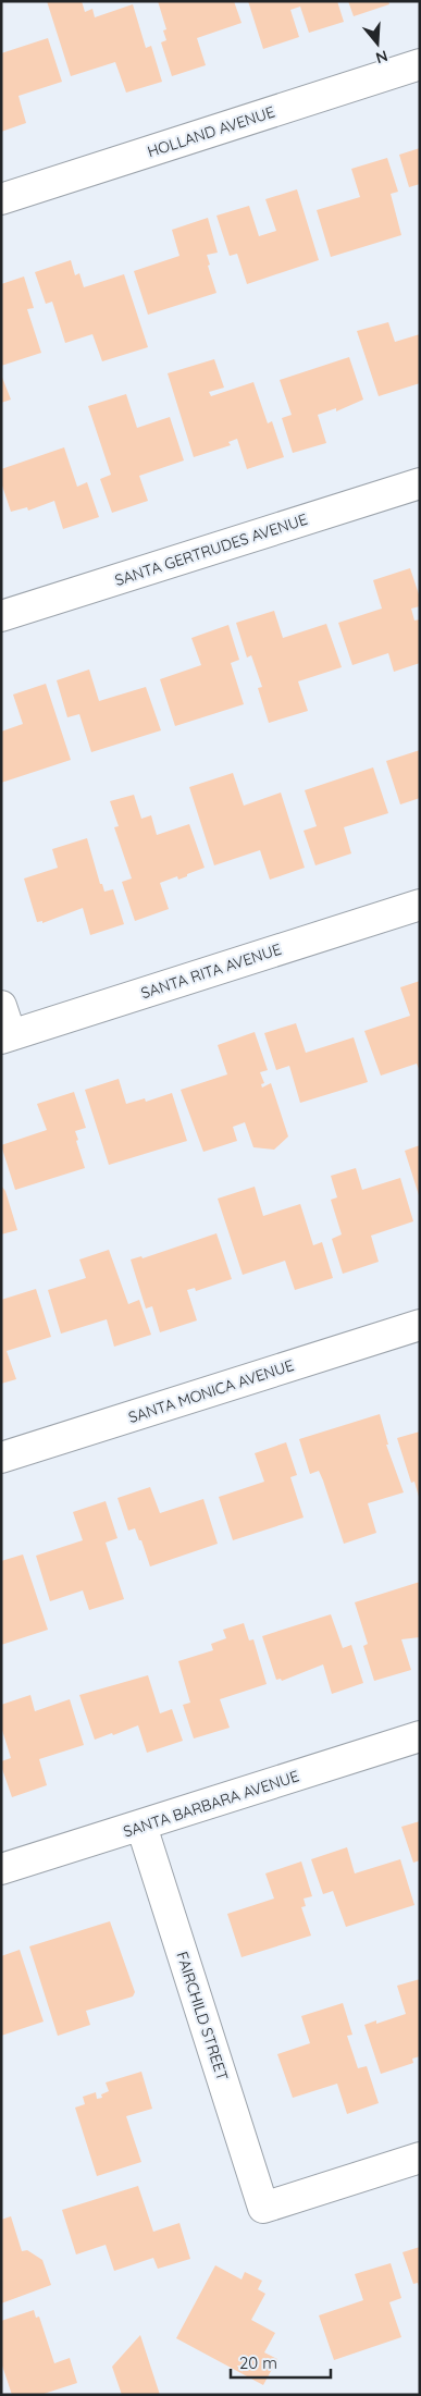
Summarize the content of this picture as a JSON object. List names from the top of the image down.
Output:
{
  "streets": {
    "street": [
      "HOLLAND AVENUE",
      "SANTA GERTRUDES AVENUE",
      "SANTA RITA AVENUE",
      "SANTA MONICA AVENUE",
      "SANTA BARBARA AVENUE",
      "FAIRCHILD STREET"
    ]
  },
  "crossings": [
    ["SANTA BARBARA AVENUE", "FAIRCHILD STREET"]
  ],
  "scale_bar": "20 m",
  "north": "bottom"
}
